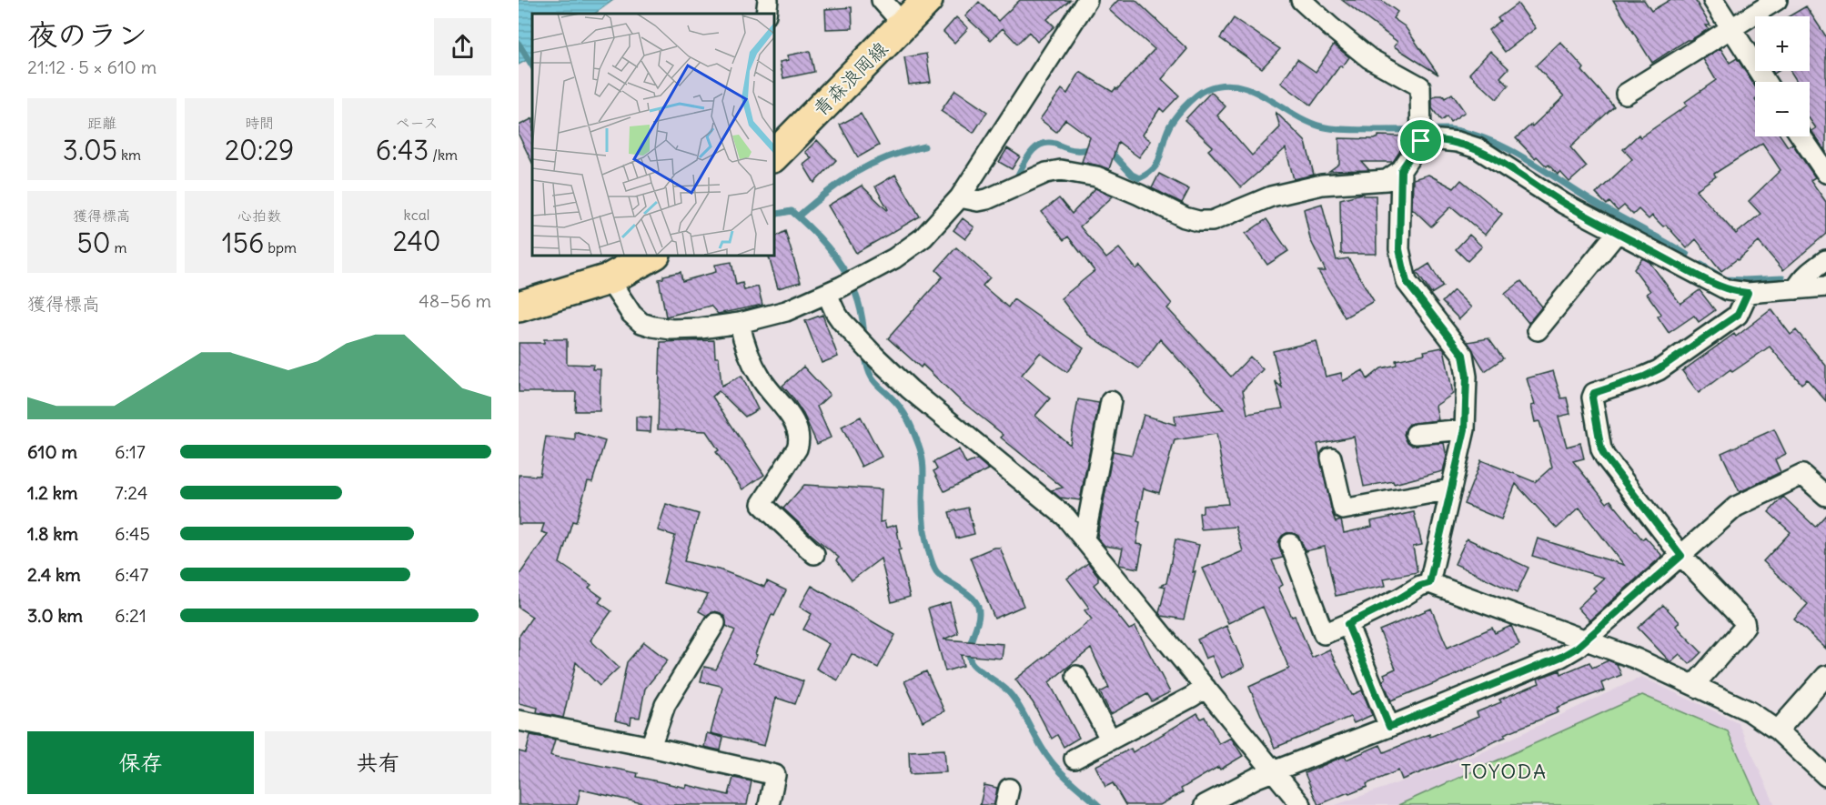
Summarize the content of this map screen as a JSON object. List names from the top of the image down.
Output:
{
  "streets": {
    "main road": ["青森浪岡線"]
  },
  "districts": ["TOYODA"],
  "page": {
    "heading": ["夜のラン", "21:12 · 5 × 610 m"],
    "map_buttons": ["+", "−"],
    "stats": [
      ["距離", "3.05 km"],
      ["時間", "20:29"],
      ["ペース", "6:43 /km"],
      ["獲得標高", "50 m"],
      ["心拍数", "156 bpm"],
      ["kcal", "240"]
    ],
    "chart": ["獲得標高", "48–56 m"],
    "list": [
      {
        "name": "610 m",
        "note": "6:17"
      },
      {
        "name": "1.2 km",
        "note": "7:24"
      },
      {
        "name": "1.8 km",
        "note": "6:45"
      },
      {
        "name": "2.4 km",
        "note": "6:47"
      },
      {
        "name": "3.0 km",
        "note": "6:21"
      }
    ],
    "buttons": ["保存", "共有"]
  }
}
